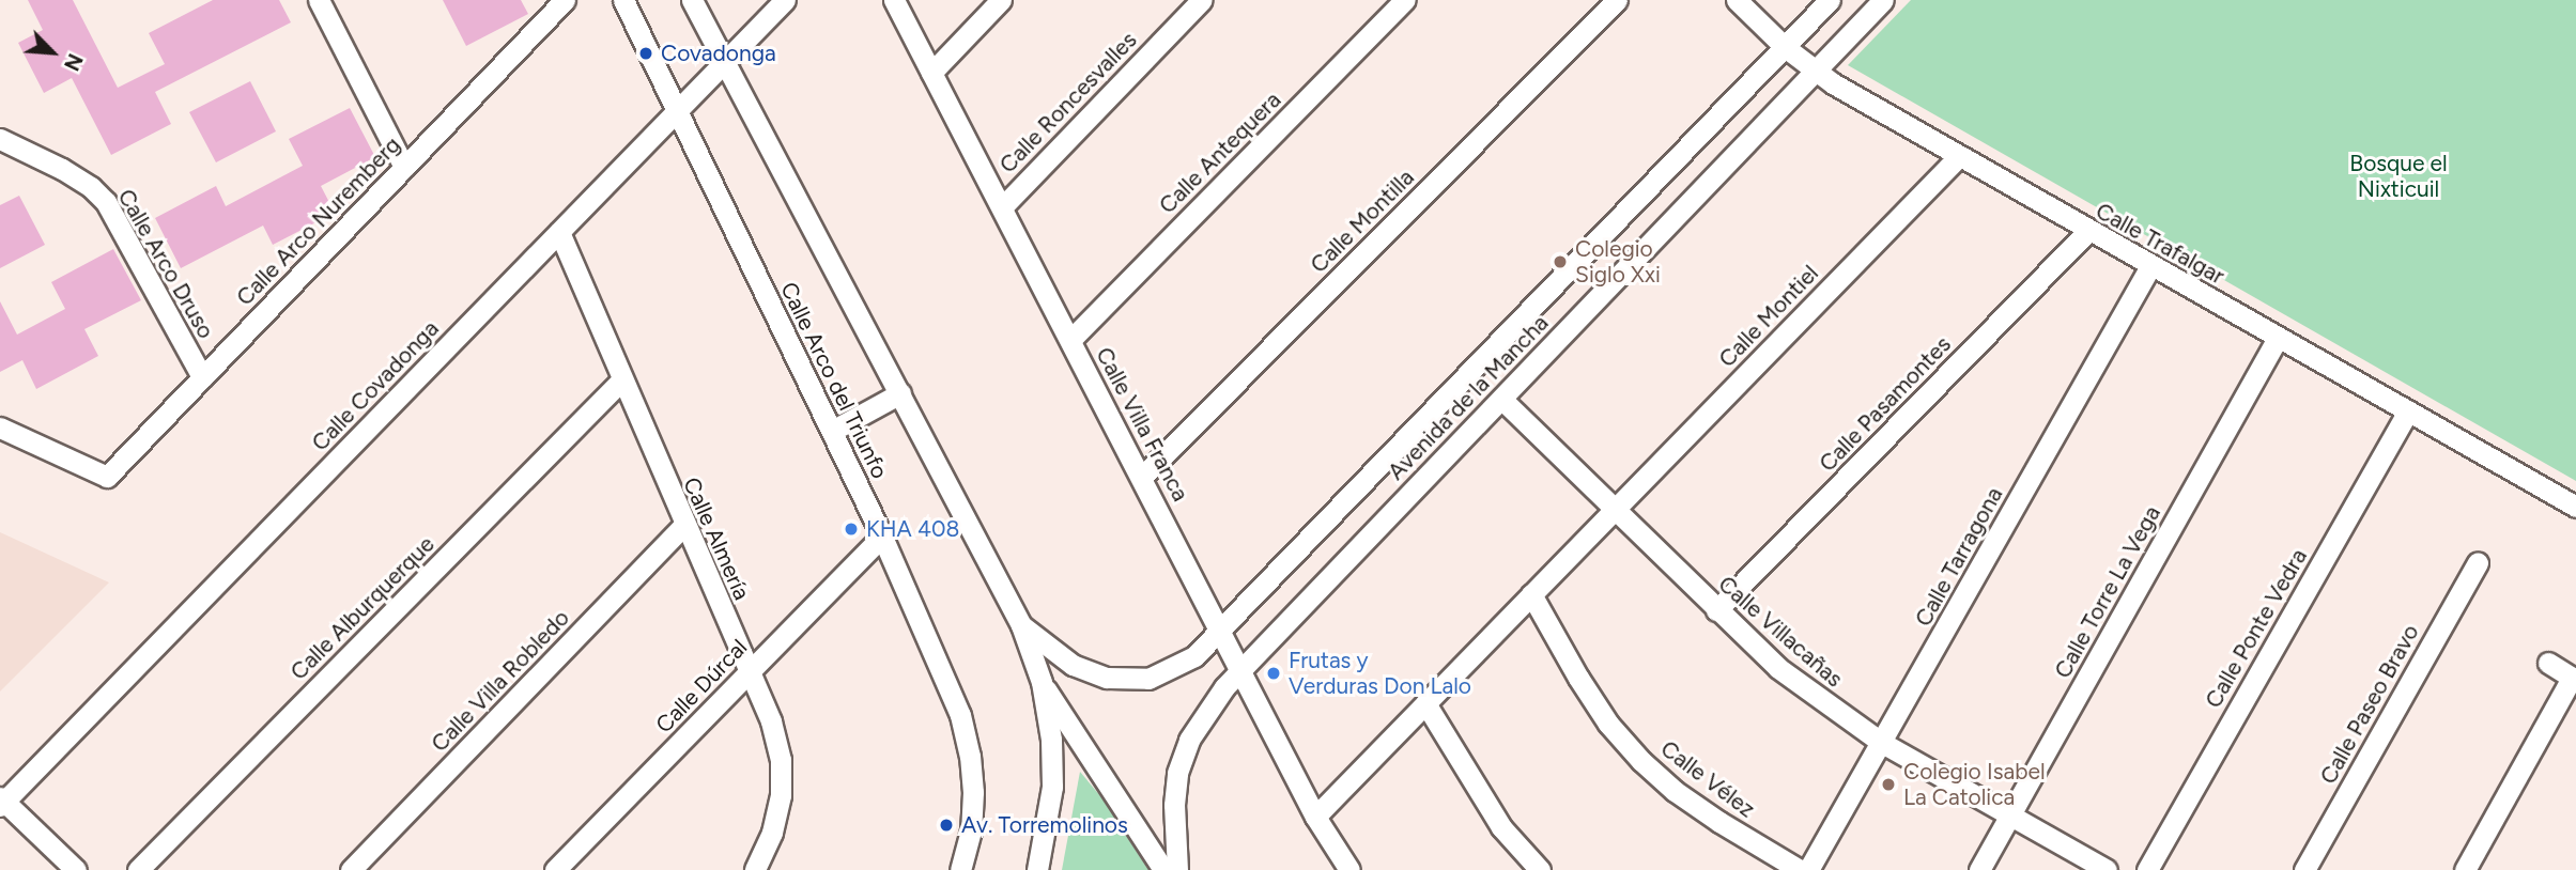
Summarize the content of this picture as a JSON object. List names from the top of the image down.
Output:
{
  "streets": {
    "street": [
      "Calle Roncesvalles",
      "Calle Antequera",
      "Calle Arco Nuremberg",
      "Calle Montilla",
      "Calle Trafalgar",
      "Calle Arco Druso",
      "Calle Montiel",
      "Calle Arco del Triunfo",
      "Calle Covadonga",
      "Avenida de la Mancha",
      "Calle Pasamontes",
      "Calle Villa Franca",
      "Calle Almería",
      "Calle Tarragona",
      "Calle Torre La Vega",
      "Calle Alburquerque",
      "Calle Ponte Vedra",
      "Calle Villacañas",
      "Calle Villa Robledo",
      "Calle Dúrcal",
      "Calle Paseo Bravo",
      "Calle Vélez"
    ]
  },
  "crossings": [
    ["Calle Roncesvalles", "Calle Villa Franca"],
    ["Calle Antequera", "Calle Villa Franca"],
    ["Calle Arco Nuremberg", "Calle Arco Druso"],
    ["Calle Montilla", "Calle Villa Franca"],
    ["Calle Trafalgar", "Calle Montiel"],
    ["Calle Trafalgar", "Avenida de la Mancha"],
    ["Calle Trafalgar", "Calle Pasamontes"],
    ["Calle Trafalgar", "Calle Tarragona"],
    ["Calle Trafalgar", "Calle Torre La Vega"],
    ["Calle Trafalgar", "Calle Ponte Vedra"],
    ["Calle Montiel", "Calle Villa Franca"],
    ["Calle Montiel", "Calle Villacañas"],
    ["Calle Montiel", "Calle Vélez"],
    ["Calle Arco del Triunfo", "Calle Covadonga"],
    ["Calle Arco del Triunfo", "Calle Dúrcal"],
    ["Calle Covadonga", "Calle Almería"],
    ["Avenida de la Mancha", "Calle Villa Franca"],
    ["Avenida de la Mancha", "Calle Villacañas"],
    ["Calle Pasamontes", "Calle Villacañas"],
    ["Calle Almería", "Calle Alburquerque"],
    ["Calle Almería", "Calle Villa Robledo"],
    ["Calle Almería", "Calle Dúrcal"],
    ["Calle Tarragona", "Calle Villacañas"],
    ["Calle Torre La Vega", "Calle Villacañas"]
  ],
  "parks": ["Bosque el Nixticuil"],
  "places": [
    "Covadonga",
    "Colegio Siglo Xxi",
    "KHA 408",
    "Frutas y Verduras Don Lalo",
    "Colegio Isabel La Catolica",
    "Av. Torremolinos"
  ],
  "north": "bottom right"
}
